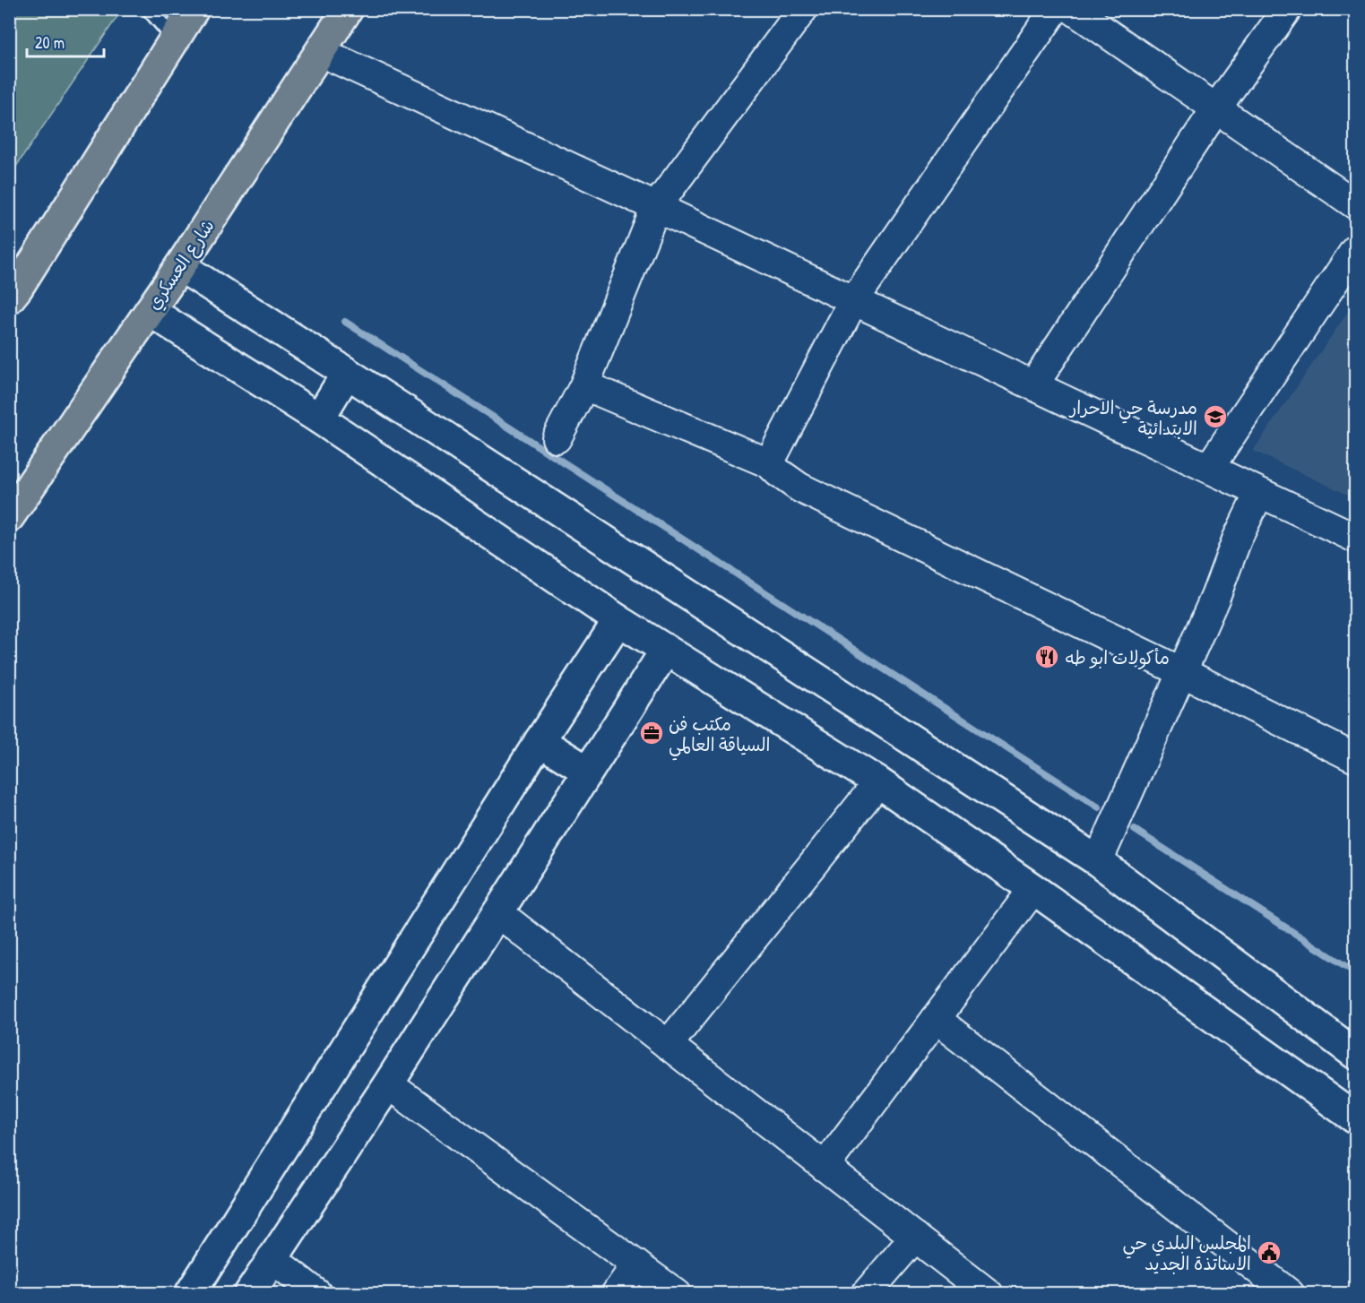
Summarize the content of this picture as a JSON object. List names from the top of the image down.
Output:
{
  "streets": {
    "main road": ["شارع العسكري"]
  },
  "places": {
    "school or university": ["مدرسة حي الاحرار الابتدائية"],
    "restaurant": ["مأكولات ابو طه"],
    "office": ["مكتب فن السياقة العالمي"],
    "public building": ["المجلس البلدي حي الاساتذة الجديد"]
  },
  "scale_bar": "20 m"
}
